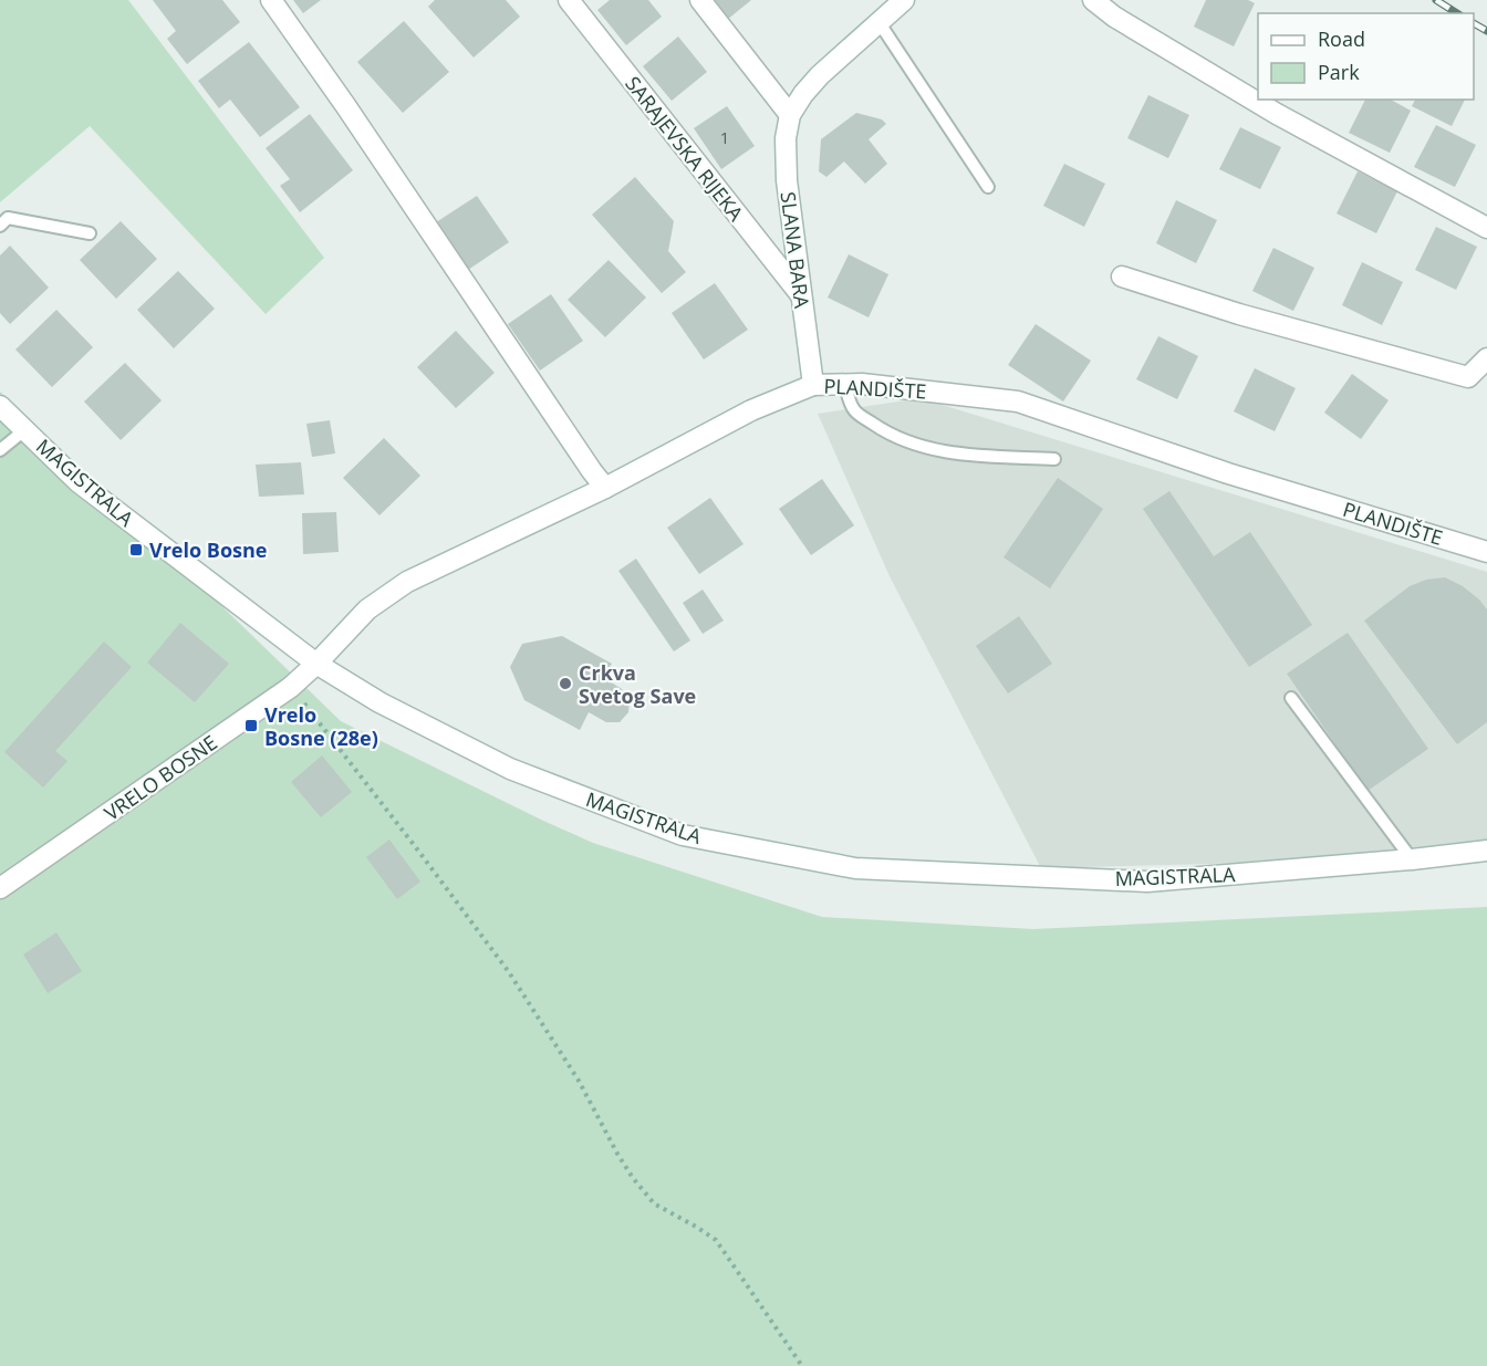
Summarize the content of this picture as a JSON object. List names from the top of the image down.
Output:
{
  "streets": {
    "street": [
      "SARAJEVSKA RIJEKA",
      "SLANA BARA",
      "PLANDIŠTE",
      "MAGISTRALA",
      "VRELO BOSNE"
    ]
  },
  "crossings": [
    ["SARAJEVSKA RIJEKA", "SLANA BARA"],
    ["SLANA BARA", "PLANDIŠTE"],
    ["PLANDIŠTE", "MAGISTRALA"],
    ["PLANDIŠTE", "VRELO BOSNE"],
    ["MAGISTRALA", "VRELO BOSNE"]
  ],
  "places": {
    "transit": ["Vrelo Bosne", "Vrelo Bosne (28e)"],
    "other": ["Crkva Svetog Save"]
  },
  "house_numbers": ["1"],
  "legend": ["Road", "Park"]
}
